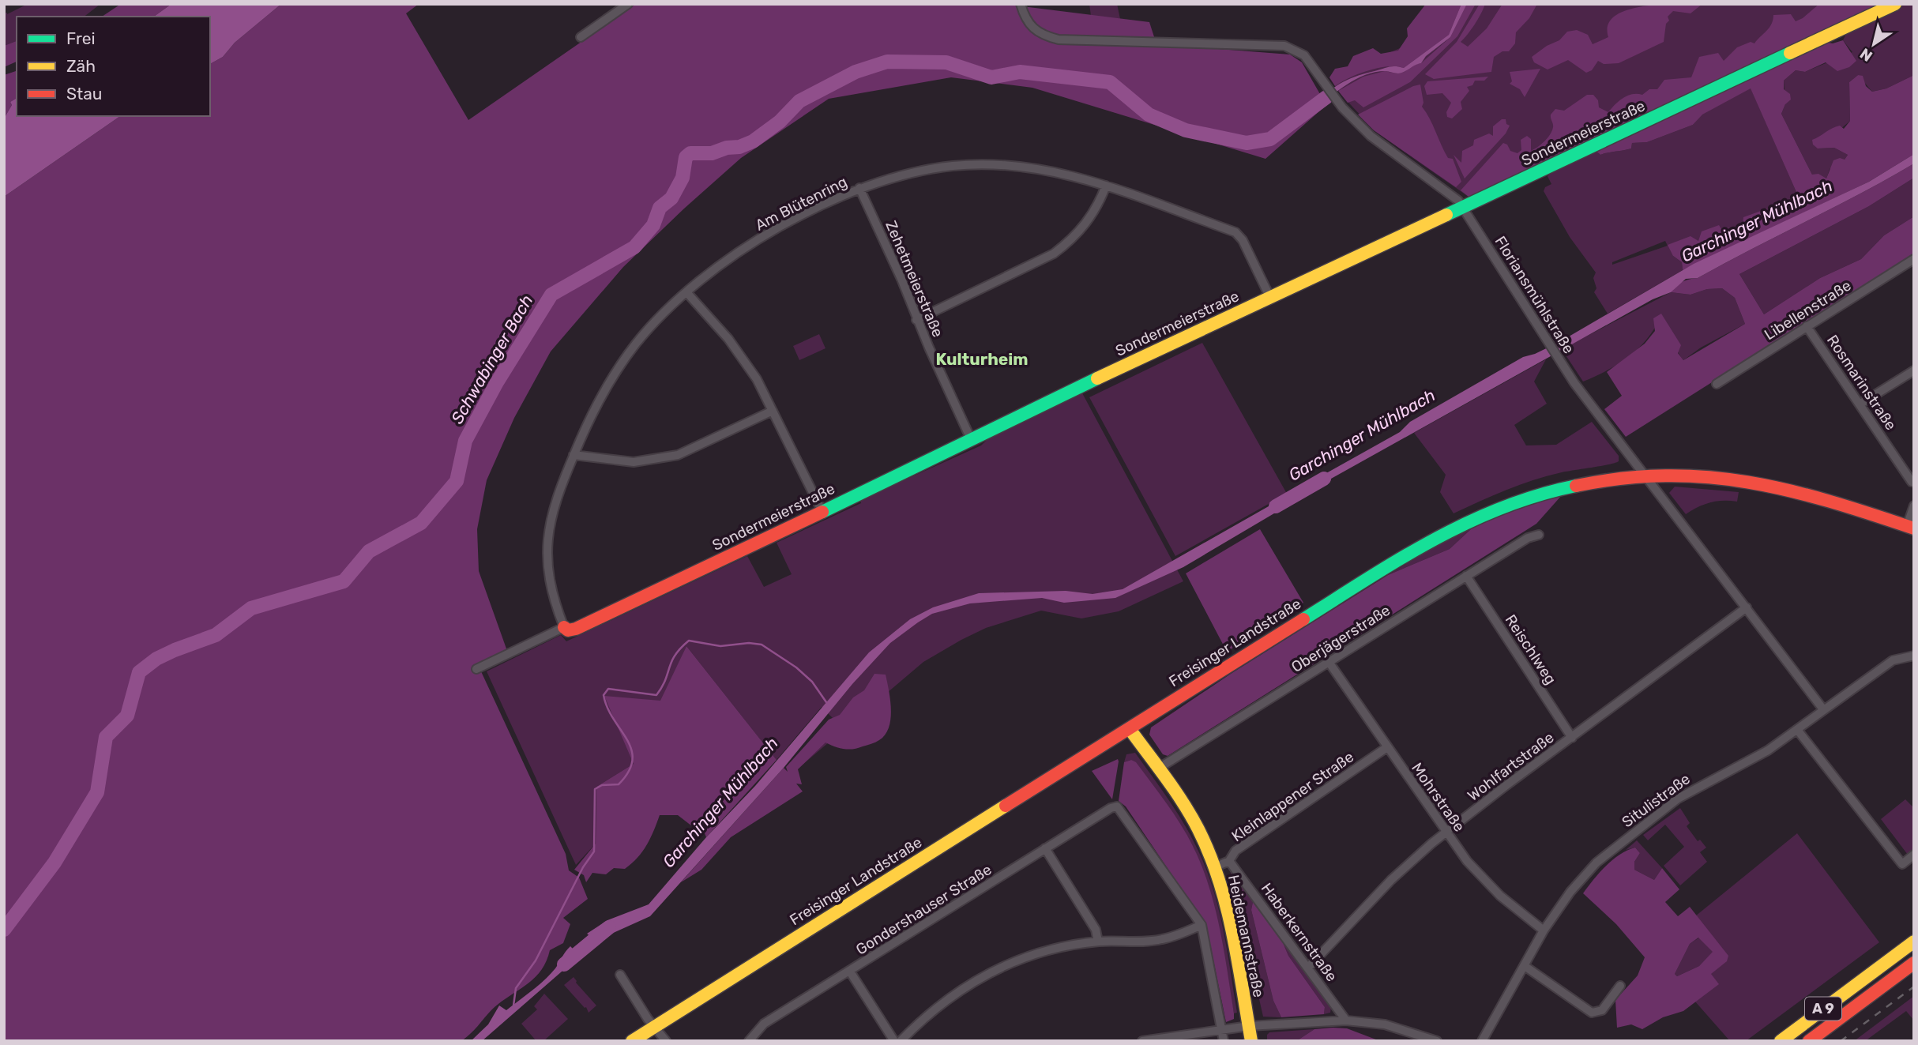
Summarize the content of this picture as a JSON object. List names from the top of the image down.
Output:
{
  "streets": {
    "main road": [
      "Sondermeierstraße",
      "Freisinger Landstraße",
      "Heidemannstraße",
      "A 9"
    ],
    "street": [
      "Am Blütenring",
      "Zehetmeierstraße",
      "Floriansmühlstraße",
      "Libellenstraße",
      "Rosmarinstraße",
      "Oberjägerstraße",
      "Reischlweg",
      "Wohlfartstraße",
      "Kleinlappener Straße",
      "Mohrstraße",
      "Situlistraße",
      "Gondershauser Straße",
      "Haberkernstraße"
    ]
  },
  "crossings": [
    ["Sondermeierstraße", "Am Blütenring"],
    ["Sondermeierstraße", "Zehetmeierstraße"],
    ["Sondermeierstraße", "Floriansmühlstraße"],
    ["Am Blütenring", "Zehetmeierstraße"],
    ["Floriansmühlstraße", "Freisinger Landstraße"],
    ["Floriansmühlstraße", "Wohlfartstraße"],
    ["Floriansmühlstraße", "Situlistraße"],
    ["Libellenstraße", "Rosmarinstraße"],
    ["Oberjägerstraße", "Reischlweg"],
    ["Oberjägerstraße", "Mohrstraße"],
    ["Oberjägerstraße", "Heidemannstraße"],
    ["Freisinger Landstraße", "Heidemannstraße"],
    ["Reischlweg", "Wohlfartstraße"],
    ["Wohlfartstraße", "Mohrstraße"],
    ["Wohlfartstraße", "Haberkernstraße"],
    ["Kleinlappener Straße", "Mohrstraße"],
    ["Kleinlappener Straße", "Haberkernstraße"],
    ["Kleinlappener Straße", "Heidemannstraße"],
    ["Mohrstraße", "Situlistraße"]
  ],
  "districts": ["Kulturheim"],
  "water": ["Garchinger Mühlbach", "Schwabinger Bach"],
  "legend": ["Frei", "Zäh", "Stau"],
  "north": "bottom left"
}
